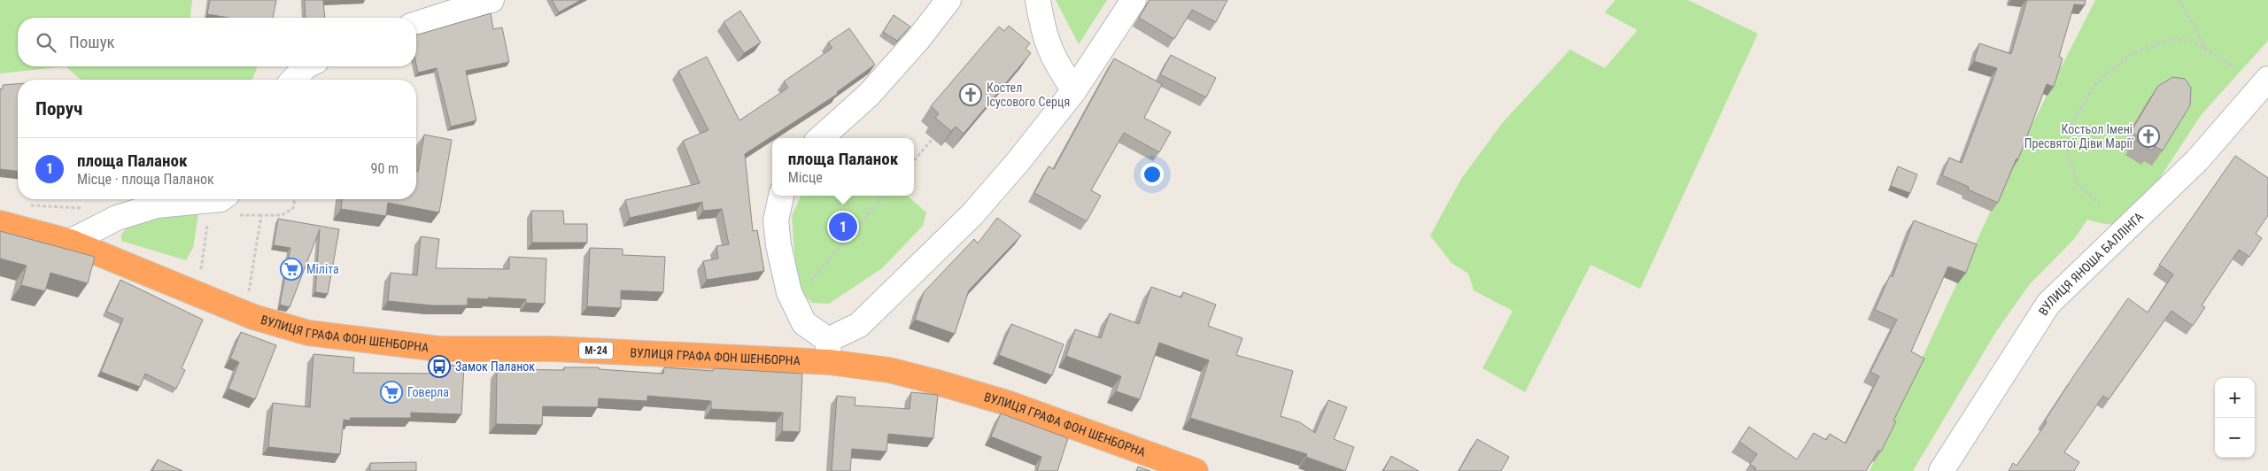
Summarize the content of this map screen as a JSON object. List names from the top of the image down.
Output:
{
  "streets": {
    "highway": ["ВУЛИЦЯ ГРАФА ФОН ШЕНБОРНА", "М-24"],
    "street": ["ВУЛИЦЯ ЯНОША БАЛЛІНГА"]
  },
  "places": {
    "church": ["Костел Ісусового Серця", "Костьол Імені Пресвятої Діви Марії"],
    "supermarket": ["Міліта", "Говерла"],
    "bus stop": ["Замок Паланок"]
  },
  "page": {
    "search": "Пошук",
    "heading": "Поруч",
    "list": [
      {
        "mark": "1",
        "name": "площа Паланок",
        "note": "Місце · площа Паланок",
        "value": "90 m"
      }
    ],
    "popup": ["площа Паланок", "Місце"],
    "pins": "1",
    "map_buttons": ["+", "−"]
  }
}
